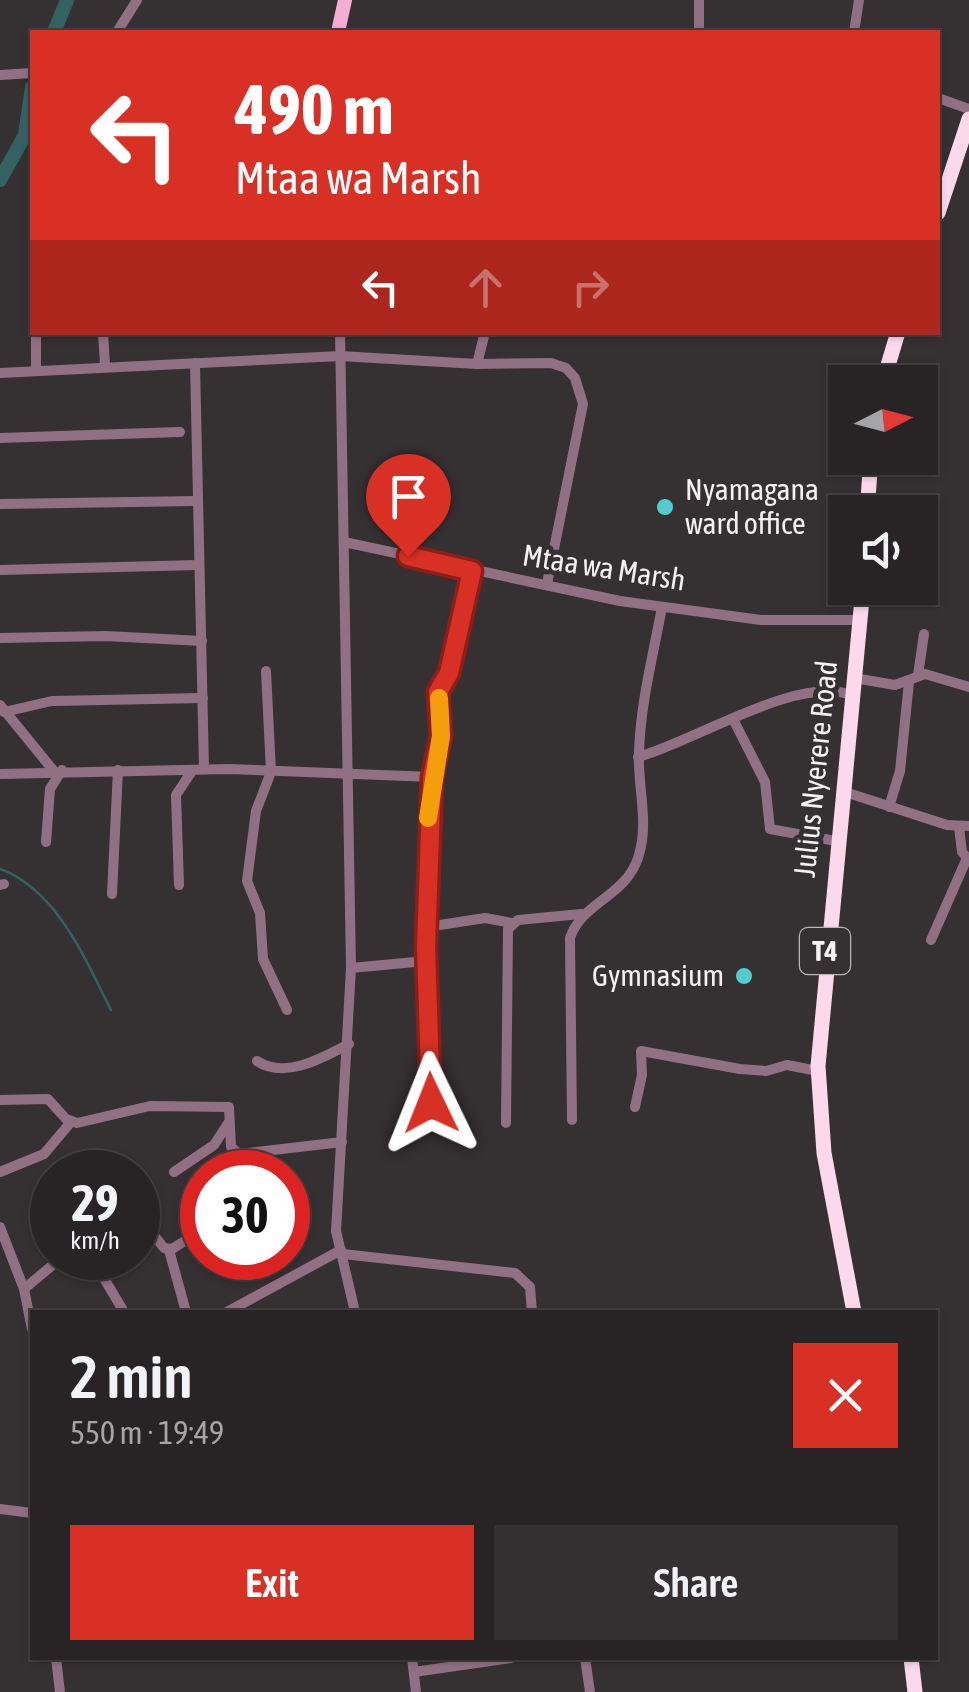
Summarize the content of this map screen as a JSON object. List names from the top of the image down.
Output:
{
  "streets": {
    "highway": ["Julius Nyerere Road", "T4"],
    "street": ["Mtaa wa Marsh"]
  },
  "crossings": [
    ["Mtaa wa Marsh", "Julius Nyerere Road"]
  ],
  "places": ["Nyamagana ward office", "Gymnasium"],
  "north": "right",
  "page": {
    "turn": ["490 m", "Mtaa wa Marsh"],
    "speed": "29 km/h",
    "limit": "30",
    "heading": ["2 min", "550 m · 19:49"],
    "buttons": ["Exit", "Share"]
  }
}
